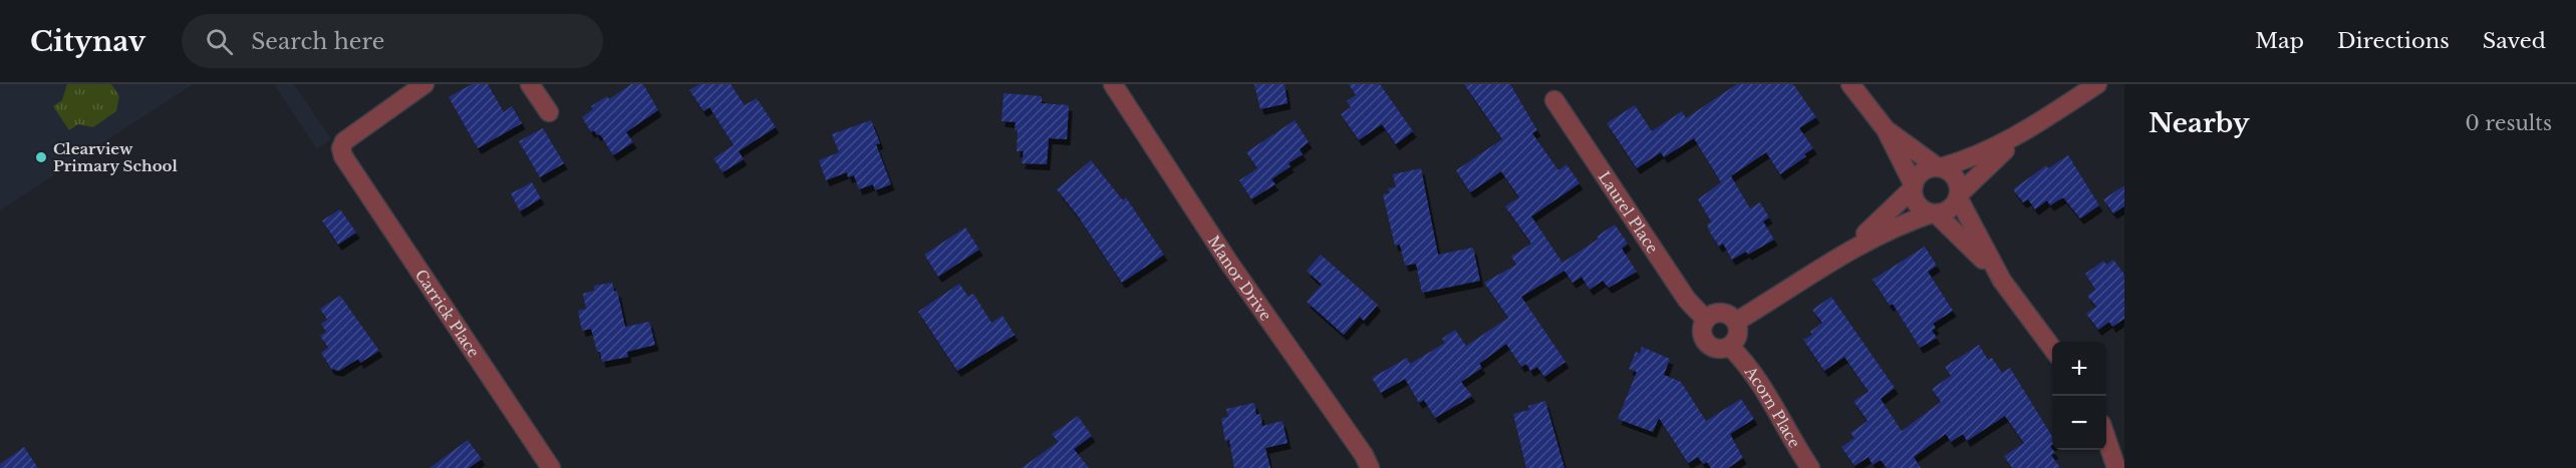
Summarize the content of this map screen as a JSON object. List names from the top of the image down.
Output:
{
  "streets": {
    "street": [
      "Laurel Place",
      "Manor Drive",
      "Carrick Place",
      "Acorn Place"
    ]
  },
  "crossings": [
    ["Laurel Place", "Acorn Place"]
  ],
  "places": ["Clearview Primary School"],
  "page": {
    "header": "Citynav",
    "search": "Search here",
    "nav": ["Map", "Directions", "Saved"],
    "heading": ["Nearby", "0 results"],
    "map_buttons": ["+", "−"]
  }
}
